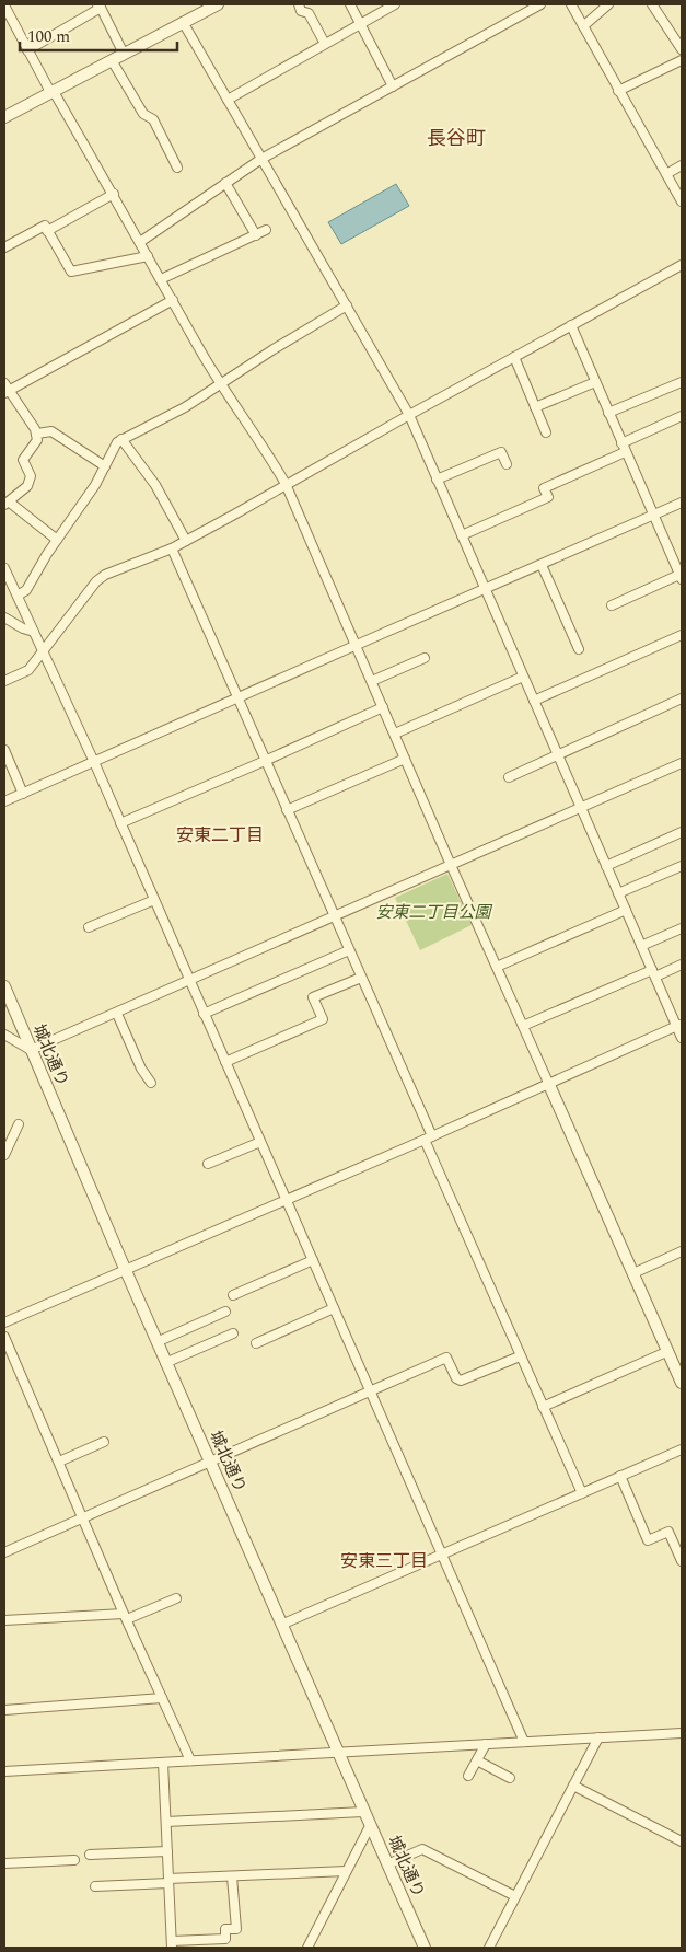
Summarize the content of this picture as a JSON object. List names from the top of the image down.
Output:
{
  "streets": {
    "street": ["城北通り"]
  },
  "districts": ["長谷町", "安東二丁目", "安東三丁目"],
  "parks": ["安東二丁目公園"],
  "scale_bar": "100 m"
}
